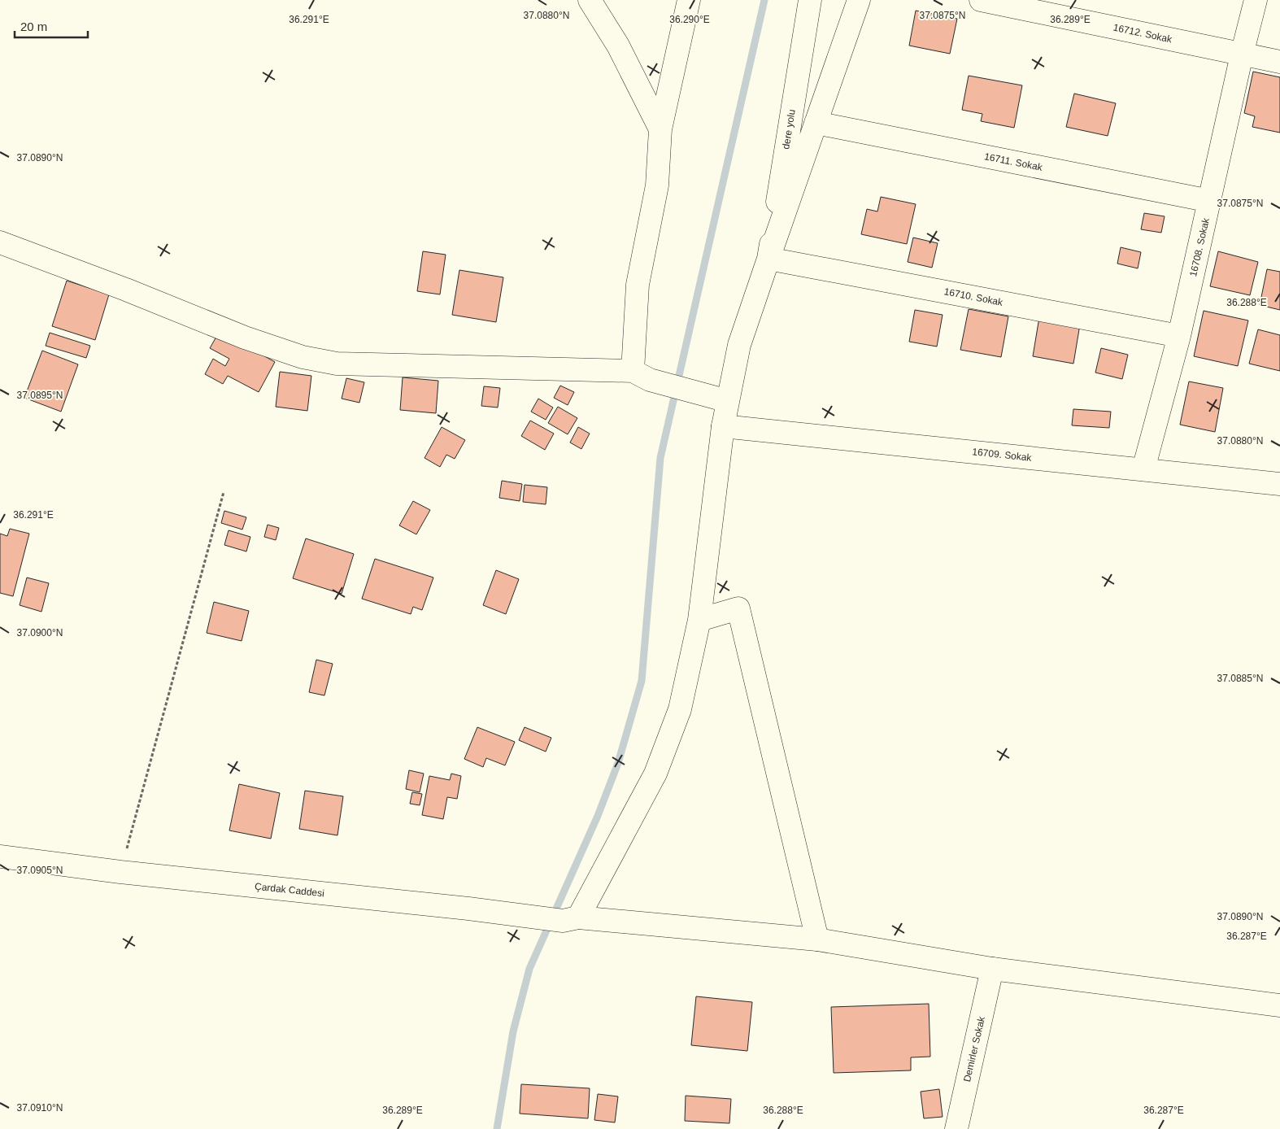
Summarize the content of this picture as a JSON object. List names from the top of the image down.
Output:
{
  "streets": {
    "street": [
      "16712. Sokak",
      "dere yolu",
      "16711. Sokak",
      "16708. Sokak",
      "16710. Sokak",
      "16709. Sokak",
      "Çardak Caddesi",
      "Demirler Sokak"
    ]
  },
  "crossings": [
    ["16712. Sokak", "16708. Sokak"],
    ["dere yolu", "16710. Sokak"],
    ["16711. Sokak", "16708. Sokak"],
    ["16708. Sokak", "16710. Sokak"],
    ["16708. Sokak", "16709. Sokak"],
    ["Çardak Caddesi", "Demirler Sokak"]
  ],
  "scale_bar": "20 m",
  "coordinates": [
    "37.0880°N",
    "37.0875°N",
    "36.290°E",
    "36.289°E",
    "36.291°E",
    "37.0890°N",
    "36.288°E",
    "37.0895°N",
    "37.0900°N",
    "37.0885°N",
    "37.0905°N",
    "36.287°E",
    "37.0910°N"
  ]
}
